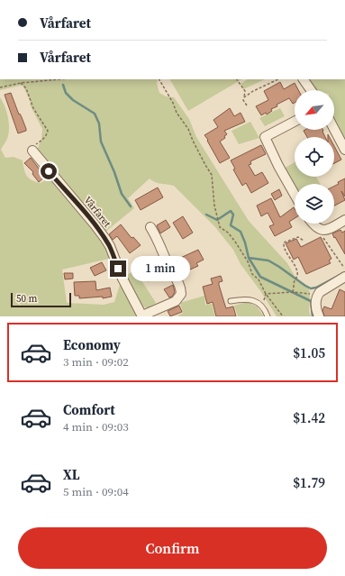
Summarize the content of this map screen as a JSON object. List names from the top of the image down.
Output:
{
  "streets": {
    "street": ["Vårfaret"]
  },
  "scale_bar": "50 m",
  "north": "bottom left",
  "page": {
    "banner": ["Vårfaret", "Vårfaret"],
    "bubble": "1 min",
    "scale": "50 m",
    "list": [
      {
        "name": "Economy",
        "note": "3 min · 09:02",
        "value": "$1.05"
      },
      {
        "name": "Comfort",
        "note": "4 min · 09:03",
        "value": "$1.42"
      },
      {
        "name": "XL",
        "note": "5 min · 09:04",
        "value": "$1.79"
      }
    ],
    "buttons": "Confirm"
  }
}
